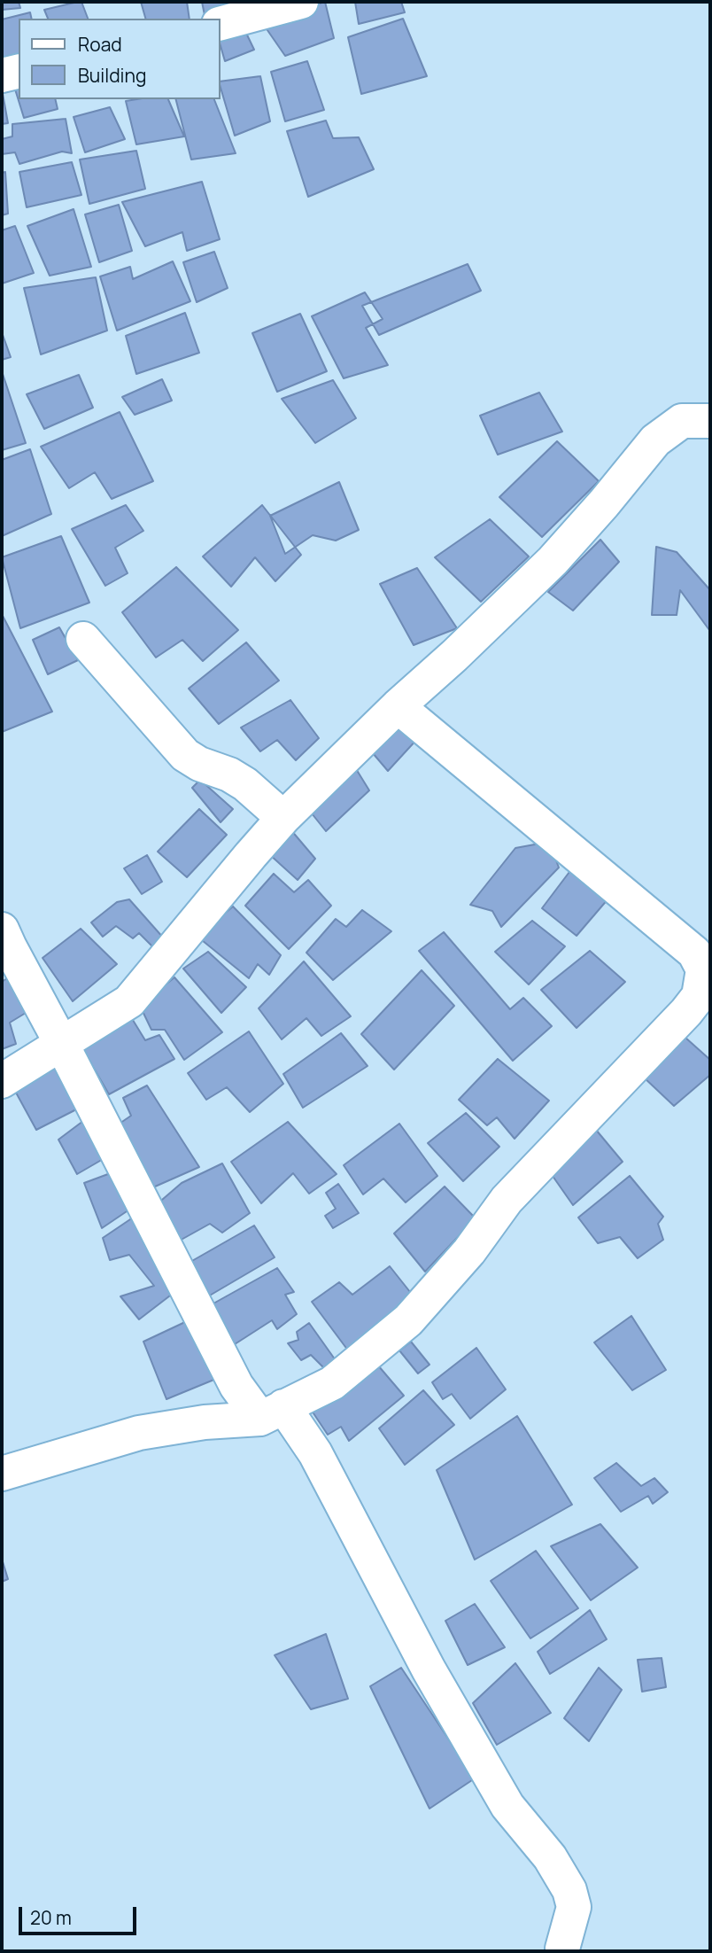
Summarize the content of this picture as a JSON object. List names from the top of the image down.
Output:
{
  "legend": ["Road", "Building"],
  "scale_bar": "20 m"
}
